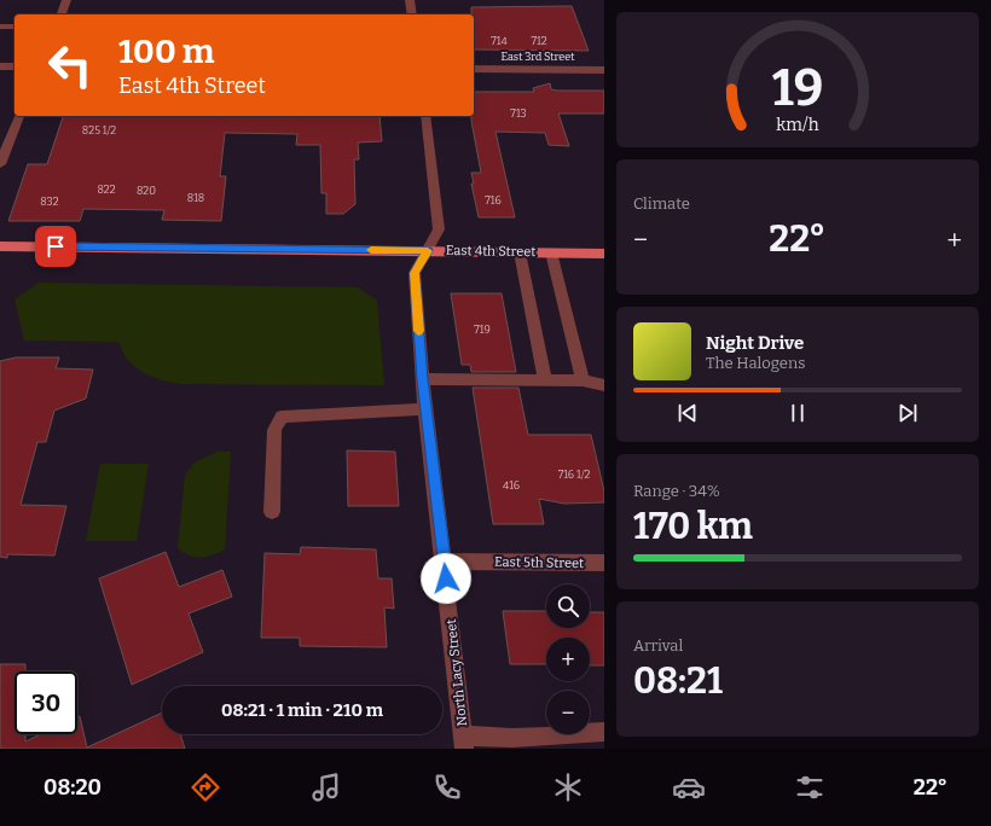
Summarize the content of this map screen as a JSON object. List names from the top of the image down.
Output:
{
  "streets": {
    "main road": ["East 4th Street"],
    "street": ["East 3rd Street", "East 5th Street", "North Lacy Street"]
  },
  "crossings": [
    ["East 4th Street", "North Lacy Street"],
    ["East 5th Street", "North Lacy Street"]
  ],
  "house_numbers": [
    "714",
    "712",
    "713",
    "825 1/2",
    "822",
    "820",
    "818",
    "716",
    "832",
    "719",
    "716 1/2",
    "416"
  ],
  "page": {
    "turn": ["100 m", "East 4th Street"],
    "tile": [
      "Climate",
      ["Range · 34%", "170 km"],
      ["Arrival", "08:21"]
    ],
    "heat": ["−", "22°", "+"],
    "song": ["Night Drive", "The Halogens"],
    "map_buttons": ["+", "−"],
    "limit": "30",
    "trip": "08:21 · 1 min · 210 m",
    "tabs": ["08:20", "22°"],
    "gauge": ["19", "km/h"]
  }
}
